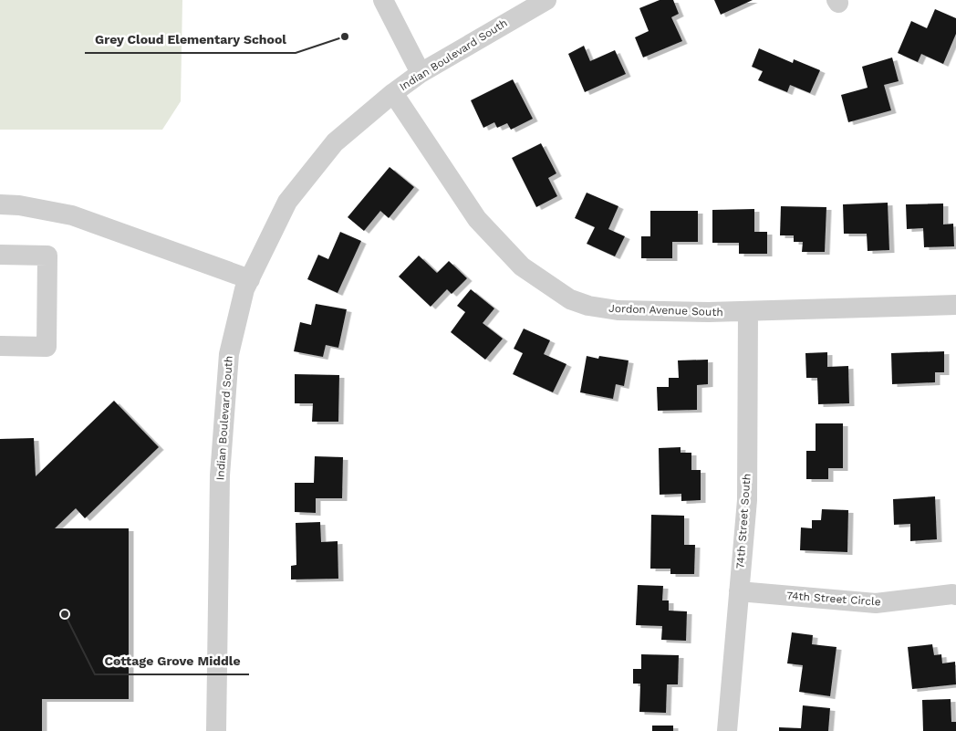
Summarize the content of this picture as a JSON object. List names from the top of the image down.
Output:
{
  "streets": {
    "street": [
      "Indian Boulevard South",
      "Jordon Avenue South",
      "74th Street South",
      "74th Street Circle"
    ]
  },
  "crossings": [
    ["Indian Boulevard South", "Jordon Avenue South"],
    ["Jordon Avenue South", "74th Street South"],
    ["74th Street South", "74th Street Circle"]
  ],
  "places": ["Grey Cloud Elementary School", "Cottage Grove Middle"]
}
